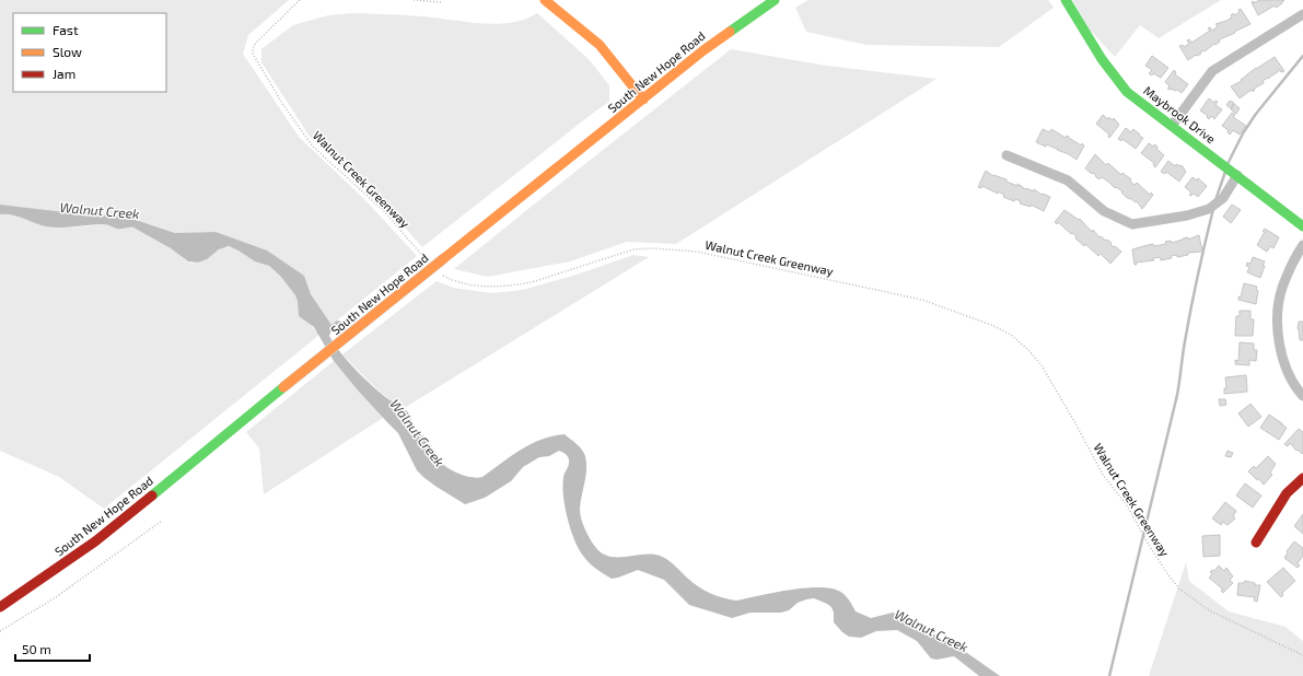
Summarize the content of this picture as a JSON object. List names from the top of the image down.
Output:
{
  "streets": {
    "main road": ["South New Hope Road", "Maybrook Drive"],
    "path": ["Walnut Creek Greenway"]
  },
  "water": ["Walnut Creek"],
  "legend": ["Fast", "Slow", "Jam"],
  "scale_bar": "50 m"
}
